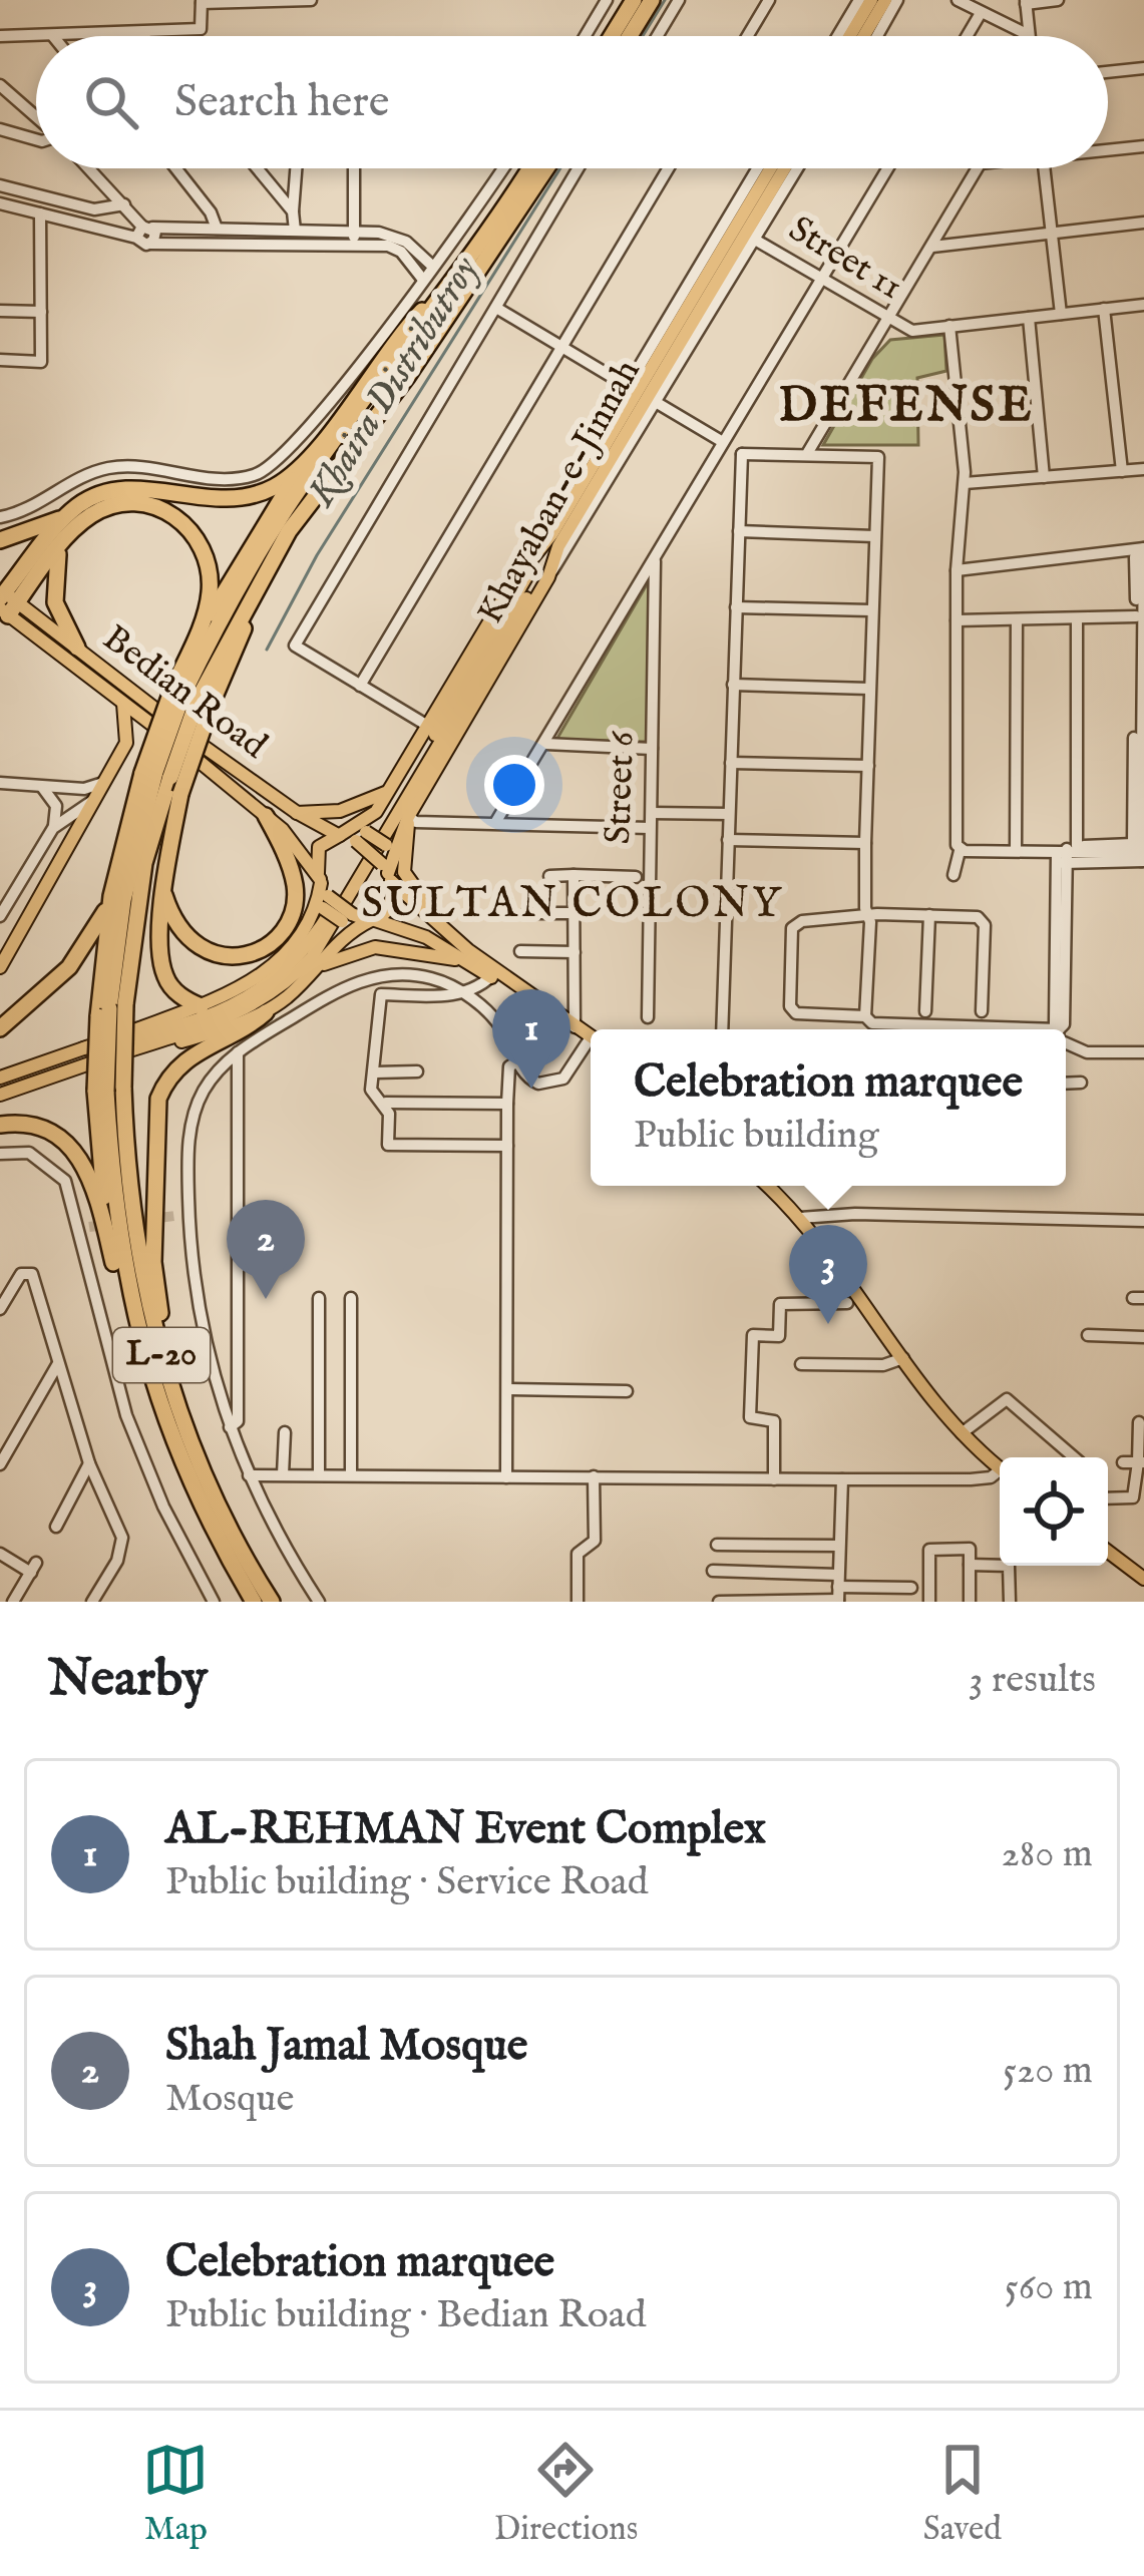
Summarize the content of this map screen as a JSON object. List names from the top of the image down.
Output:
{
  "streets": {
    "highway": ["L-20"],
    "main road": ["Khayaban-e-Jinnah", "Bedian Road"],
    "street": ["Street 11", "Street 6"]
  },
  "crossings": [
    ["Street 11", "Khayaban-e-Jinnah"],
    ["Khayaban-e-Jinnah", "Bedian Road"]
  ],
  "districts": ["DEFENSE", "SULTAN COLONY"],
  "water": ["Khaira Distributroy"],
  "page": {
    "search": "Search here",
    "pins": ["1", "2", "3"],
    "popup": ["Celebration marquee", "Public building"],
    "heading": ["Nearby", "3 results"],
    "list": [
      {
        "mark": "1",
        "name": "AL-REHMAN Event Complex",
        "note": "Public building · Service Road",
        "value": "280 m"
      },
      {
        "mark": "2",
        "name": "Shah Jamal Mosque",
        "note": "Mosque",
        "value": "520 m"
      },
      {
        "mark": "3",
        "name": "Celebration marquee",
        "note": "Public building · Bedian Road",
        "value": "560 m"
      }
    ],
    "nav": ["Map", "Directions", "Saved"]
  }
}
